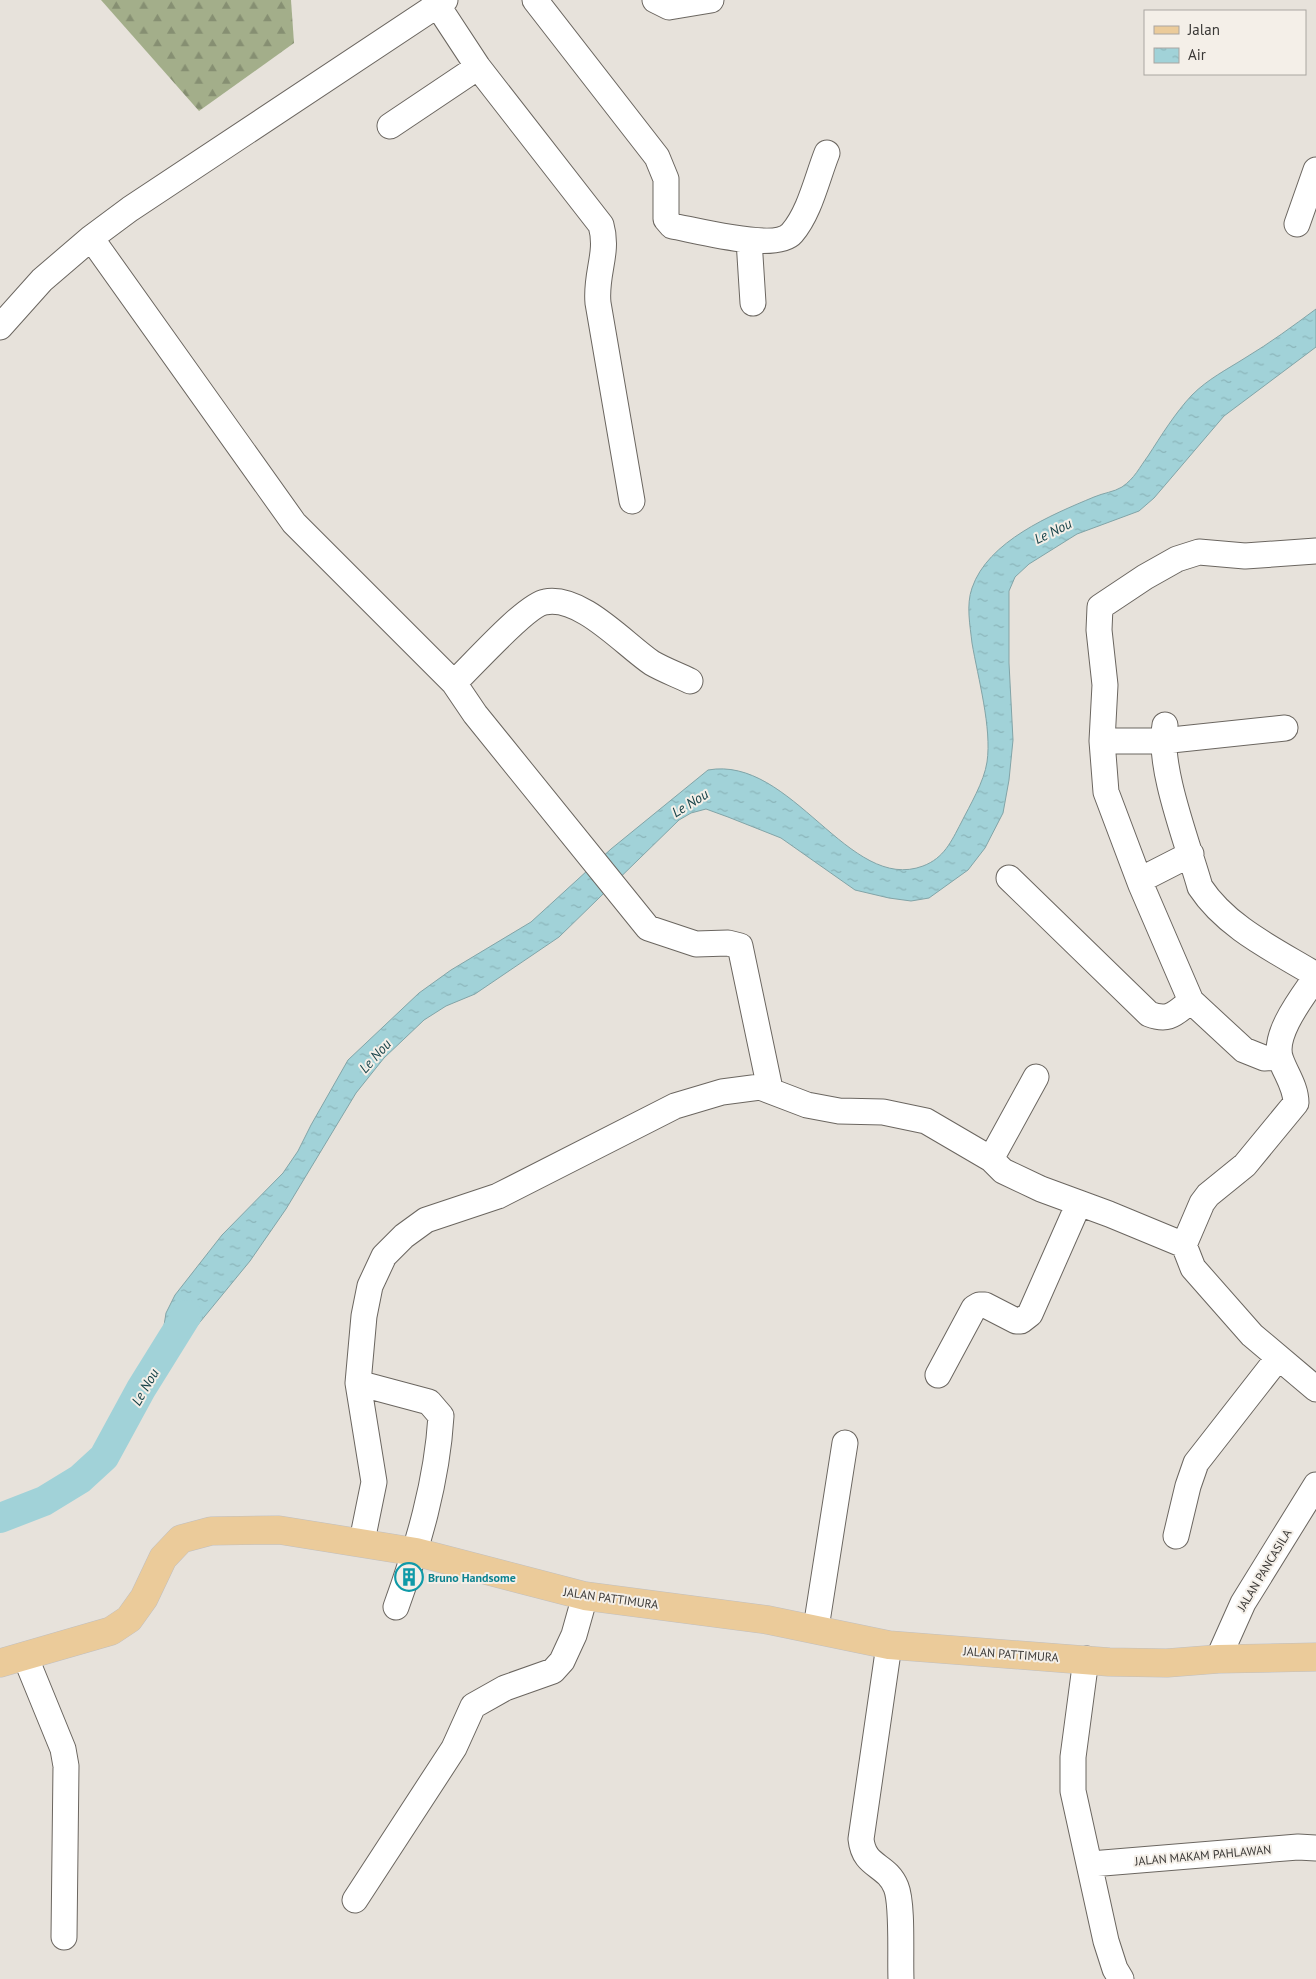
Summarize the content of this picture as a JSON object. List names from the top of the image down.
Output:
{
  "streets": {
    "main road": ["JALAN PATTIMURA"],
    "street": ["JALAN PANCASILA", "JALAN MAKAM PAHLAWAN"]
  },
  "crossings": [
    ["JALAN PANCASILA", "JALAN PATTIMURA"]
  ],
  "water": ["Le Nou"],
  "places": {
    "building": ["Bruno Handsome"]
  },
  "legend": ["Jalan", "Air"]
}
